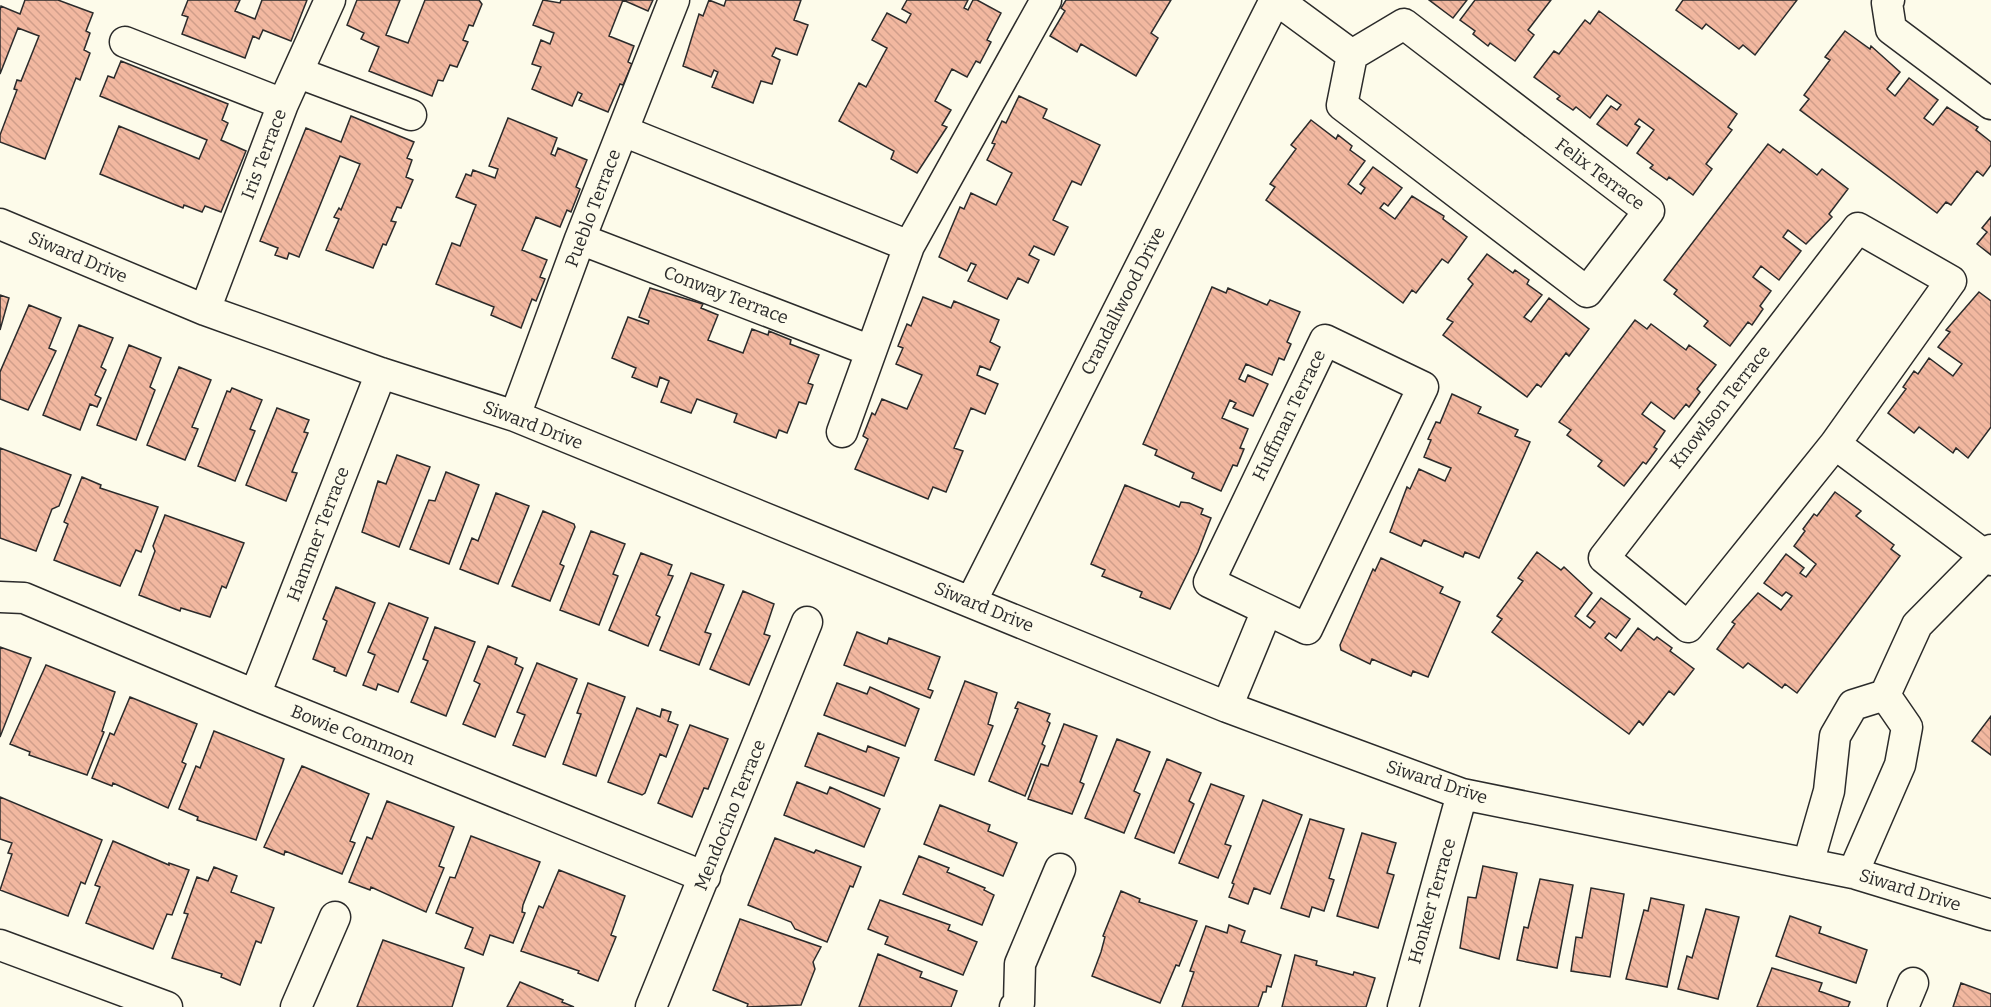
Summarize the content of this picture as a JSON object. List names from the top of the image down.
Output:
{
  "streets": {
    "street": [
      "Iris Terrace",
      "Felix Terrace",
      "Pueblo Terrace",
      "Siward Drive",
      "Conway Terrace",
      "Crandallwood Drive",
      "Knowlson Terrace",
      "Huffman Terrace",
      "Hammer Terrace",
      "Bowie Common",
      "Mendocino Terrace",
      "Honker Terrace"
    ]
  },
  "crossings": [
    ["Iris Terrace", "Siward Drive"],
    ["Pueblo Terrace", "Siward Drive"],
    ["Pueblo Terrace", "Conway Terrace"],
    ["Siward Drive", "Crandallwood Drive"],
    ["Siward Drive", "Hammer Terrace"],
    ["Siward Drive", "Honker Terrace"],
    ["Hammer Terrace", "Bowie Common"],
    ["Bowie Common", "Mendocino Terrace"]
  ]
}
